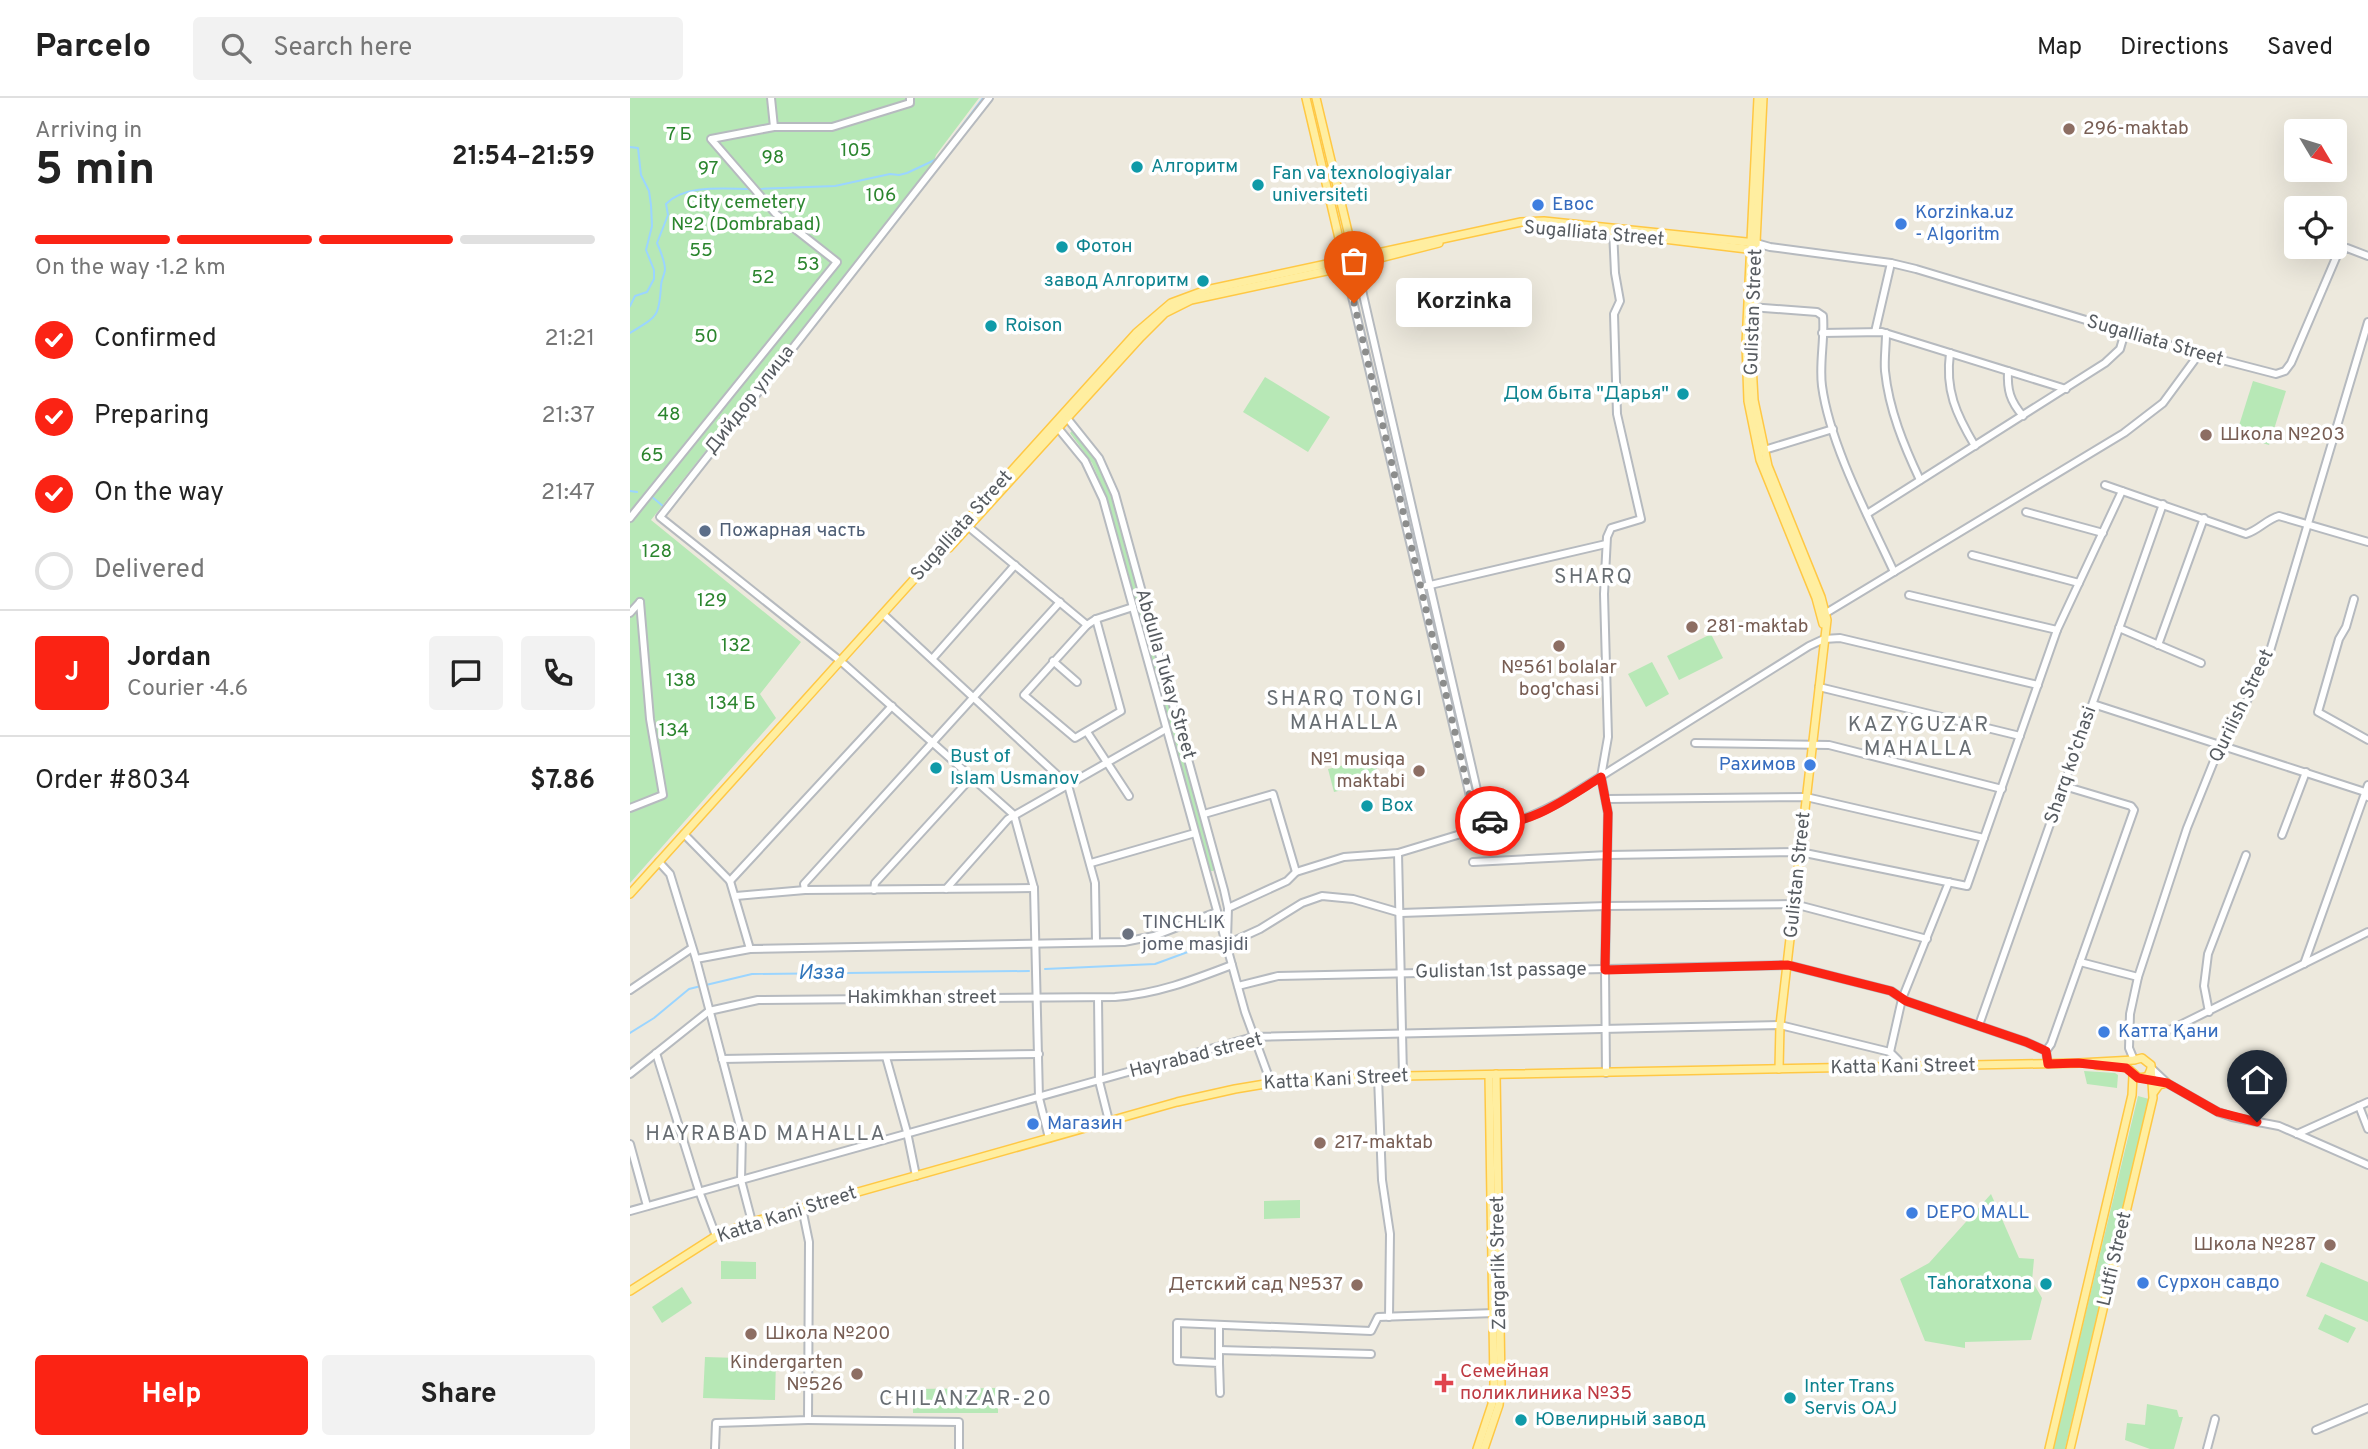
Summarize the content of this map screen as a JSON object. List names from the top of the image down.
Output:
{
  "streets": {
    "main road": [
      "Sugalliata Street",
      "Gulistan Street",
      "Katta Kani Street",
      "Lutfi Street",
      "Zargarlik Street"
    ],
    "street": [
      "Дийдор улица",
      "Abdulla Tukay Street",
      "Qurilish Street",
      "Sharq ko'chasi",
      "Gulistan 1st passage",
      "Hakimkhаn street",
      "Hayrabad street"
    ]
  },
  "crossings": [
    ["Sugalliata Street", "Gulistan Street"],
    ["Sugalliata Street", "Дийдор улица"],
    ["Sugalliata Street", "Abdulla Tukay Street"],
    ["Gulistan Street", "Gulistan 1st passage"],
    ["Gulistan Street", "Hayrabad street"],
    ["Gulistan Street", "Katta Kani Street"],
    ["Abdulla Tukay Street", "Gulistan 1st passage"],
    ["Abdulla Tukay Street", "Hakimkhаn street"],
    ["Abdulla Tukay Street", "Hayrabad street"],
    ["Abdulla Tukay Street", "Katta Kani Street"],
    ["Qurilish Street", "Katta Kani Street"],
    ["Qurilish Street", "Lutfi Street"],
    ["Sharq ko'chasi", "Gulistan 1st passage"],
    ["Katta Kani Street", "Lutfi Street"],
    ["Katta Kani Street", "Zargarlik Street"]
  ],
  "districts": [
    "SHARQ",
    "SHARQ TONGI MAHALLA",
    "KAZYGUZAR MAHALLA",
    "HAYRABAD MAHALLA",
    "CHILANZAR-20"
  ],
  "water": ["Изза"],
  "parks": [
    "7 Б",
    "105",
    "98",
    "97",
    "106",
    "City cemetery №2 (Dombrabad)",
    "55",
    "53",
    "52",
    "50",
    "48",
    "65",
    "128",
    "129",
    "132",
    "138",
    "134 Б",
    "134"
  ],
  "places": {
    "other": [
      "296-maktab",
      "Алгоритм",
      "Fan va texnologiyalar universiteti",
      "Евос",
      "Korzinka.uz - Algoritm",
      "Фотон",
      "завод Алгоритм",
      "Korzinka",
      "Roison",
      "Дом быта \"Дарья\"",
      "Школа №203",
      "Пожарная часть",
      "281-maktab",
      "№561 bolalar bog'chasi",
      "Рахимов",
      "Bust of Islam Usmanov",
      "№1 musiqa maktabi",
      "Box",
      "TINCHLIK jome masjidi",
      "Катта Қани",
      "Магазин",
      "217-maktab",
      "DEPO MALL",
      "Школа №287",
      "Сурхон савдо",
      "Tahoratxona",
      "Детский сад №537",
      "Школа №200",
      "Kindergarten №526",
      "Inter Trans Servis OAJ",
      "Ювелирный завод"
    ],
    "health": ["Семейная поликлиника №35"]
  },
  "north": "bottom right",
  "page": {
    "header": "Parcelo",
    "search": "Search here",
    "nav": ["Map", "Directions", "Saved"],
    "heading": ["5 min", "Arriving in", "21:54–21:59"],
    "panel": [
      "Jordan",
      "Courier · 4.6",
      "Order #8034",
      "$7.86"
    ],
    "bar": "On the way · 1.2 km",
    "bubble": "Korzinka",
    "list": [
      ["Confirmed", "21:21"],
      ["Preparing", "21:37"],
      ["On the way", "21:47"],
      "Delivered"
    ],
    "round": "J",
    "buttons": ["Help", "Share"]
  }
}
